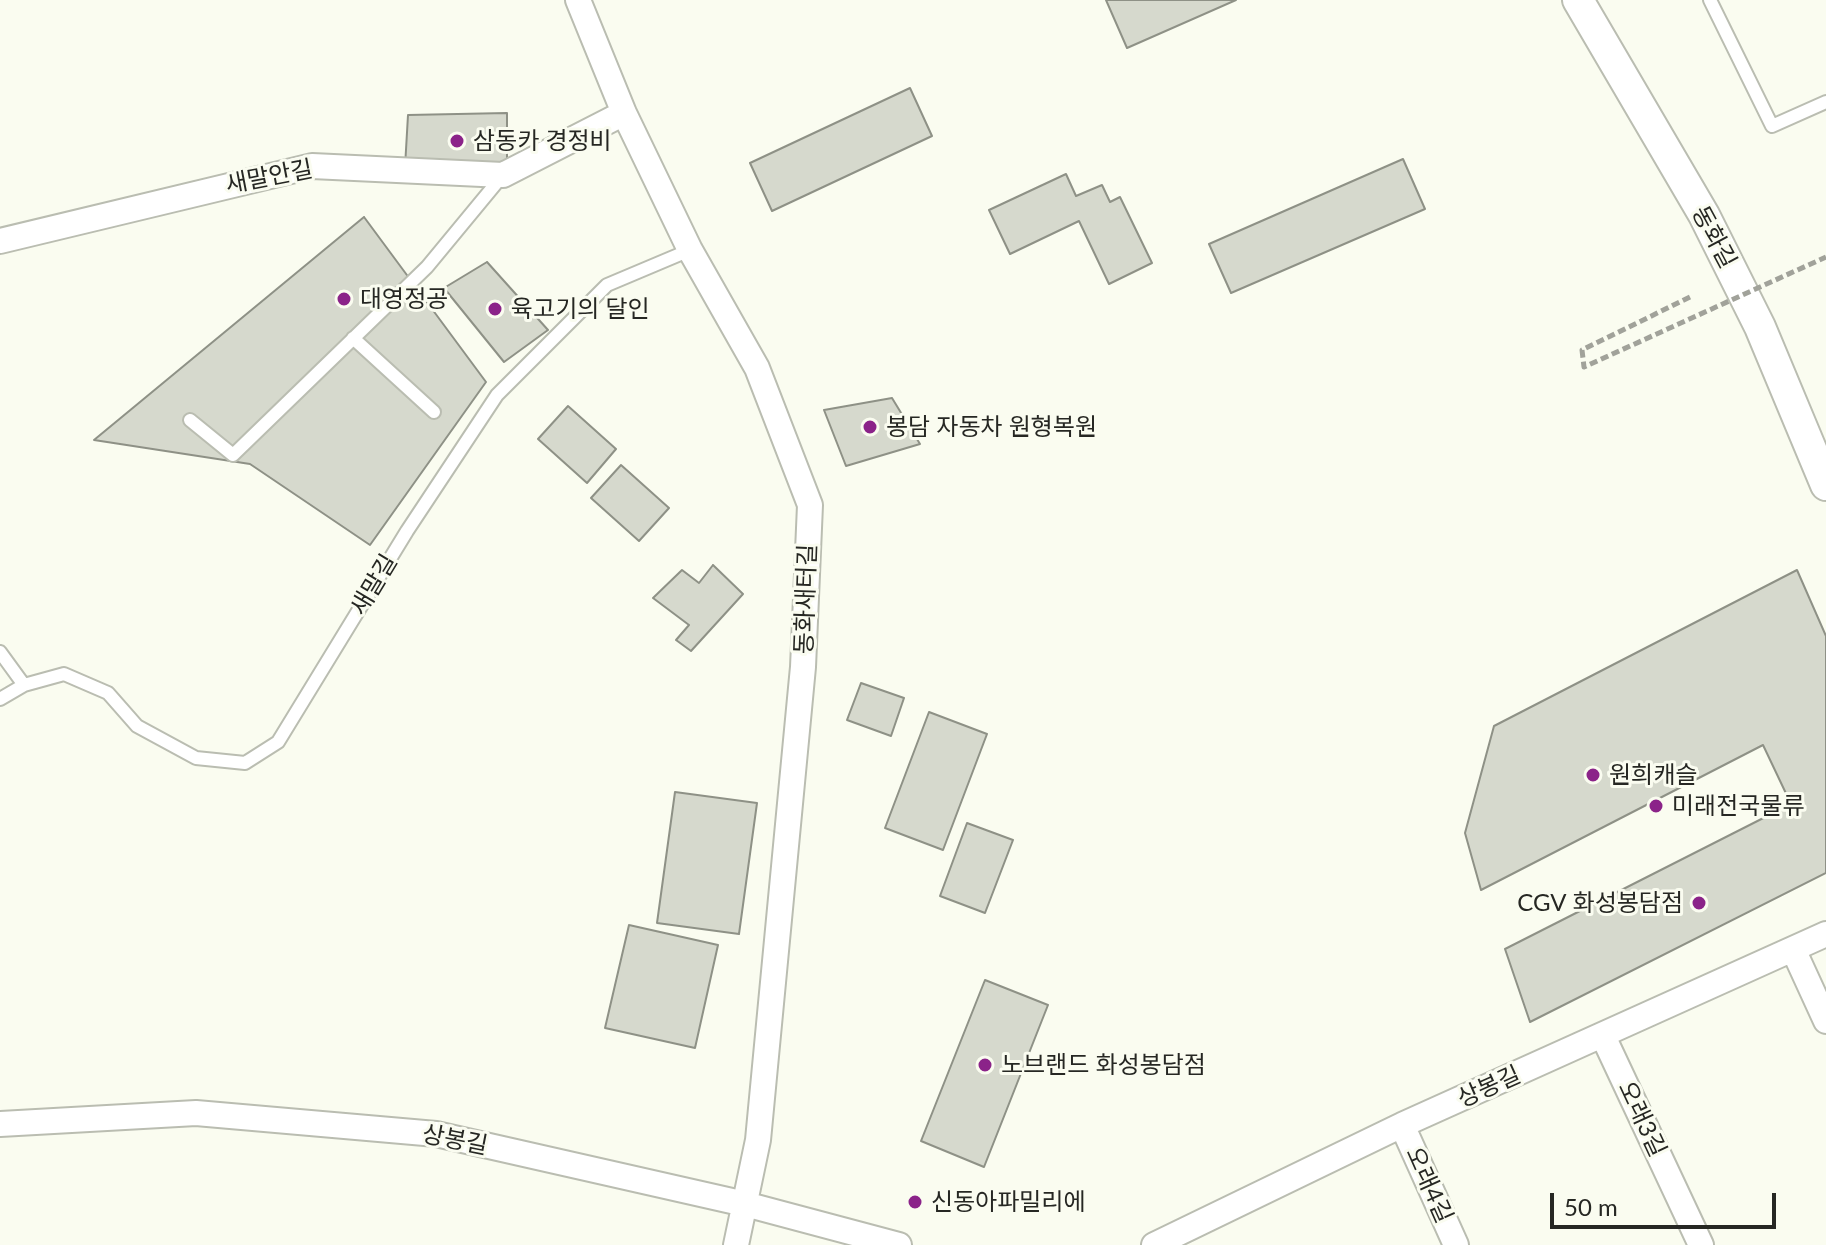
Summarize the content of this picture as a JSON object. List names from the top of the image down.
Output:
{
  "streets": {
    "street": [
      "새말안길",
      "동화길",
      "동화새터길",
      "상봉길",
      "오래3길",
      "오래4길"
    ],
    "lane": ["새말길"]
  },
  "crossings": [
    ["새말안길", "동화새터길"],
    ["새말길", "동화새터길"],
    ["동화새터길", "상봉길"],
    ["상봉길", "오래3길"],
    ["상봉길", "오래4길"]
  ],
  "places": [
    "삼동카 경정비",
    "대영정공",
    "육고기의 달인",
    "봉담 자동차 원형복원",
    "원희캐슬",
    "미래전국물류",
    "CGV 화성봉담점",
    "노브랜드 화성봉담점",
    "신동아파밀리에"
  ],
  "scale_bar": "50 m"
}
